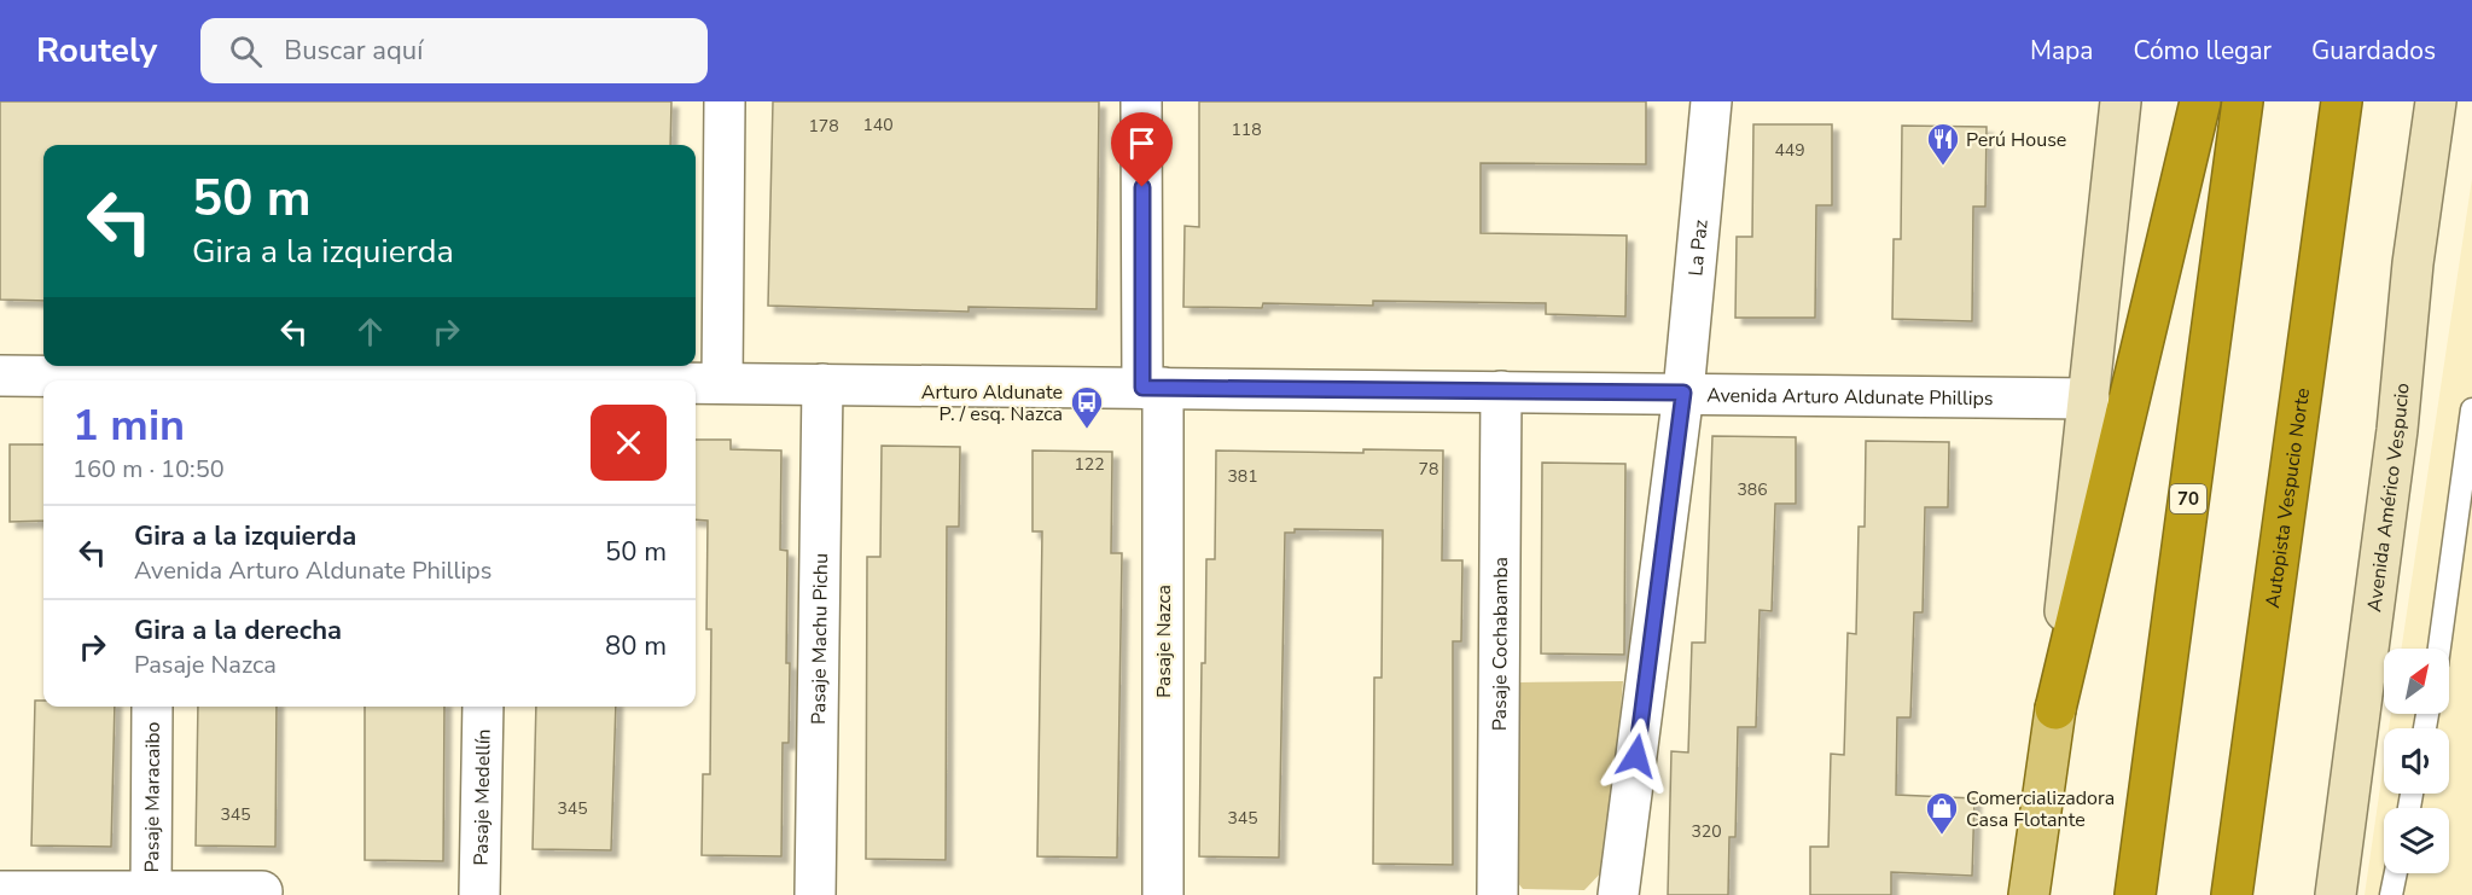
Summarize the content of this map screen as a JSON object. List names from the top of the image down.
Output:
{
  "streets": {
    "highway": ["Autopista Vespucio Norte", "70"],
    "main road": ["Avenida Américo Vespucio"],
    "street": [
      "La Paz",
      "Avenida Arturo Aldunate Phillips",
      "Pasaje Machu Pichu",
      "Pasaje Nazca",
      "Pasaje Cochabamba",
      "Pasaje Maracaibo",
      "Pasaje Medellín"
    ]
  },
  "crossings": [
    ["La Paz", "Avenida Arturo Aldunate Phillips"],
    ["Avenida Arturo Aldunate Phillips", "Pasaje Machu Pichu"],
    ["Avenida Arturo Aldunate Phillips", "Pasaje Nazca"],
    ["Avenida Arturo Aldunate Phillips", "Pasaje Cochabamba"]
  ],
  "places": {
    "restaurant": ["Perú House"],
    "bus stop": ["Arturo Aldunate P. / esq. Nazca"],
    "shop": ["Comercializadora Casa Flotante"]
  },
  "house_numbers": [
    "140",
    "178",
    "118",
    "449",
    "122",
    "78",
    "381",
    "386",
    "345",
    "345",
    "345",
    "320"
  ],
  "north": "top right",
  "page": {
    "header": "Routely",
    "search": "Buscar aquí",
    "nav": ["Mapa", "Cómo llegar", "Guardados"],
    "turn": ["50 m", "Gira a la izquierda"],
    "heading": ["1 min", "160 m · 10:50"],
    "list": [
      {
        "name": "Gira a la izquierda",
        "note": "Avenida Arturo Aldunate Phillips",
        "value": "50 m"
      },
      {
        "name": "Gira a la derecha",
        "note": "Pasaje Nazca",
        "value": "80 m"
      }
    ]
  }
}
